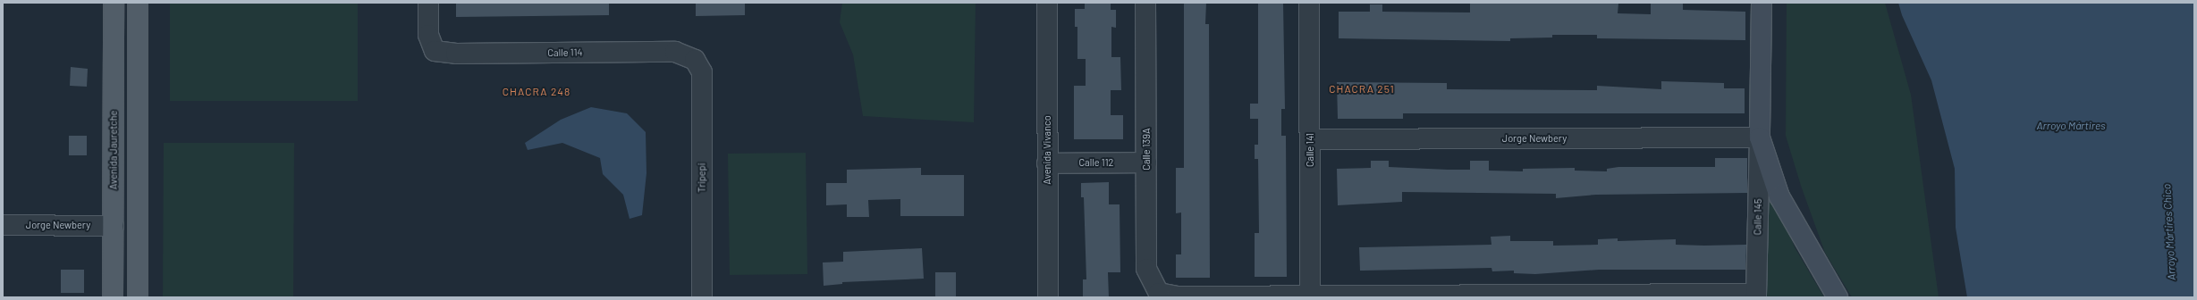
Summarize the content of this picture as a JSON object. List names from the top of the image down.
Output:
{
  "streets": {
    "main road": ["Avenida Jauretche"],
    "street": [
      "Calle 114",
      "Jorge Newbery",
      "Calle 139A",
      "Avenida Vivanco",
      "Calle 141",
      "Calle 112",
      "Tripepi",
      "Calle 145"
    ]
  },
  "crossings": [
    ["Calle 114", "Tripepi"],
    ["Jorge Newbery", "Avenida Jauretche"],
    ["Jorge Newbery", "Calle 141"],
    ["Jorge Newbery", "Calle 145"],
    ["Calle 139A", "Calle 141"],
    ["Calle 139A", "Calle 112"],
    ["Avenida Vivanco", "Calle 112"]
  ],
  "districts": ["CHACRA 251", "CHACRA 248"],
  "water": ["Arroyo Mártires", "Arroyo Mártires Chico"]
}
